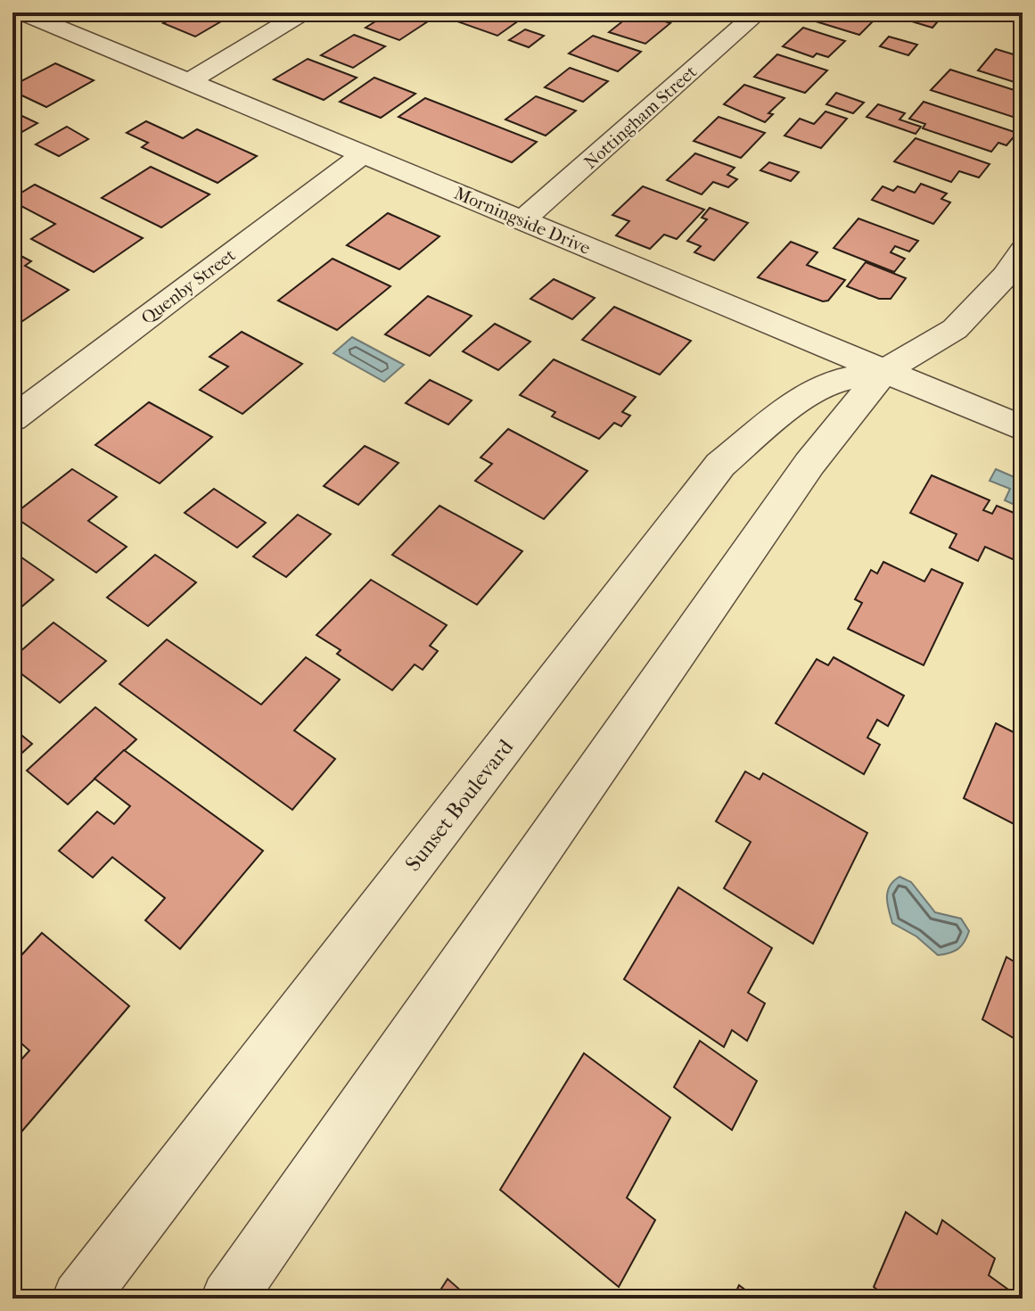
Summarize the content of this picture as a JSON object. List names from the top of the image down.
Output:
{
  "streets": {
    "street": [
      "Nottingham Street",
      "Morningside Drive",
      "Quenby Street",
      "Sunset Boulevard"
    ]
  },
  "crossings": [
    ["Nottingham Street", "Morningside Drive"],
    ["Morningside Drive", "Quenby Street"],
    ["Morningside Drive", "Sunset Boulevard"]
  ]
}
